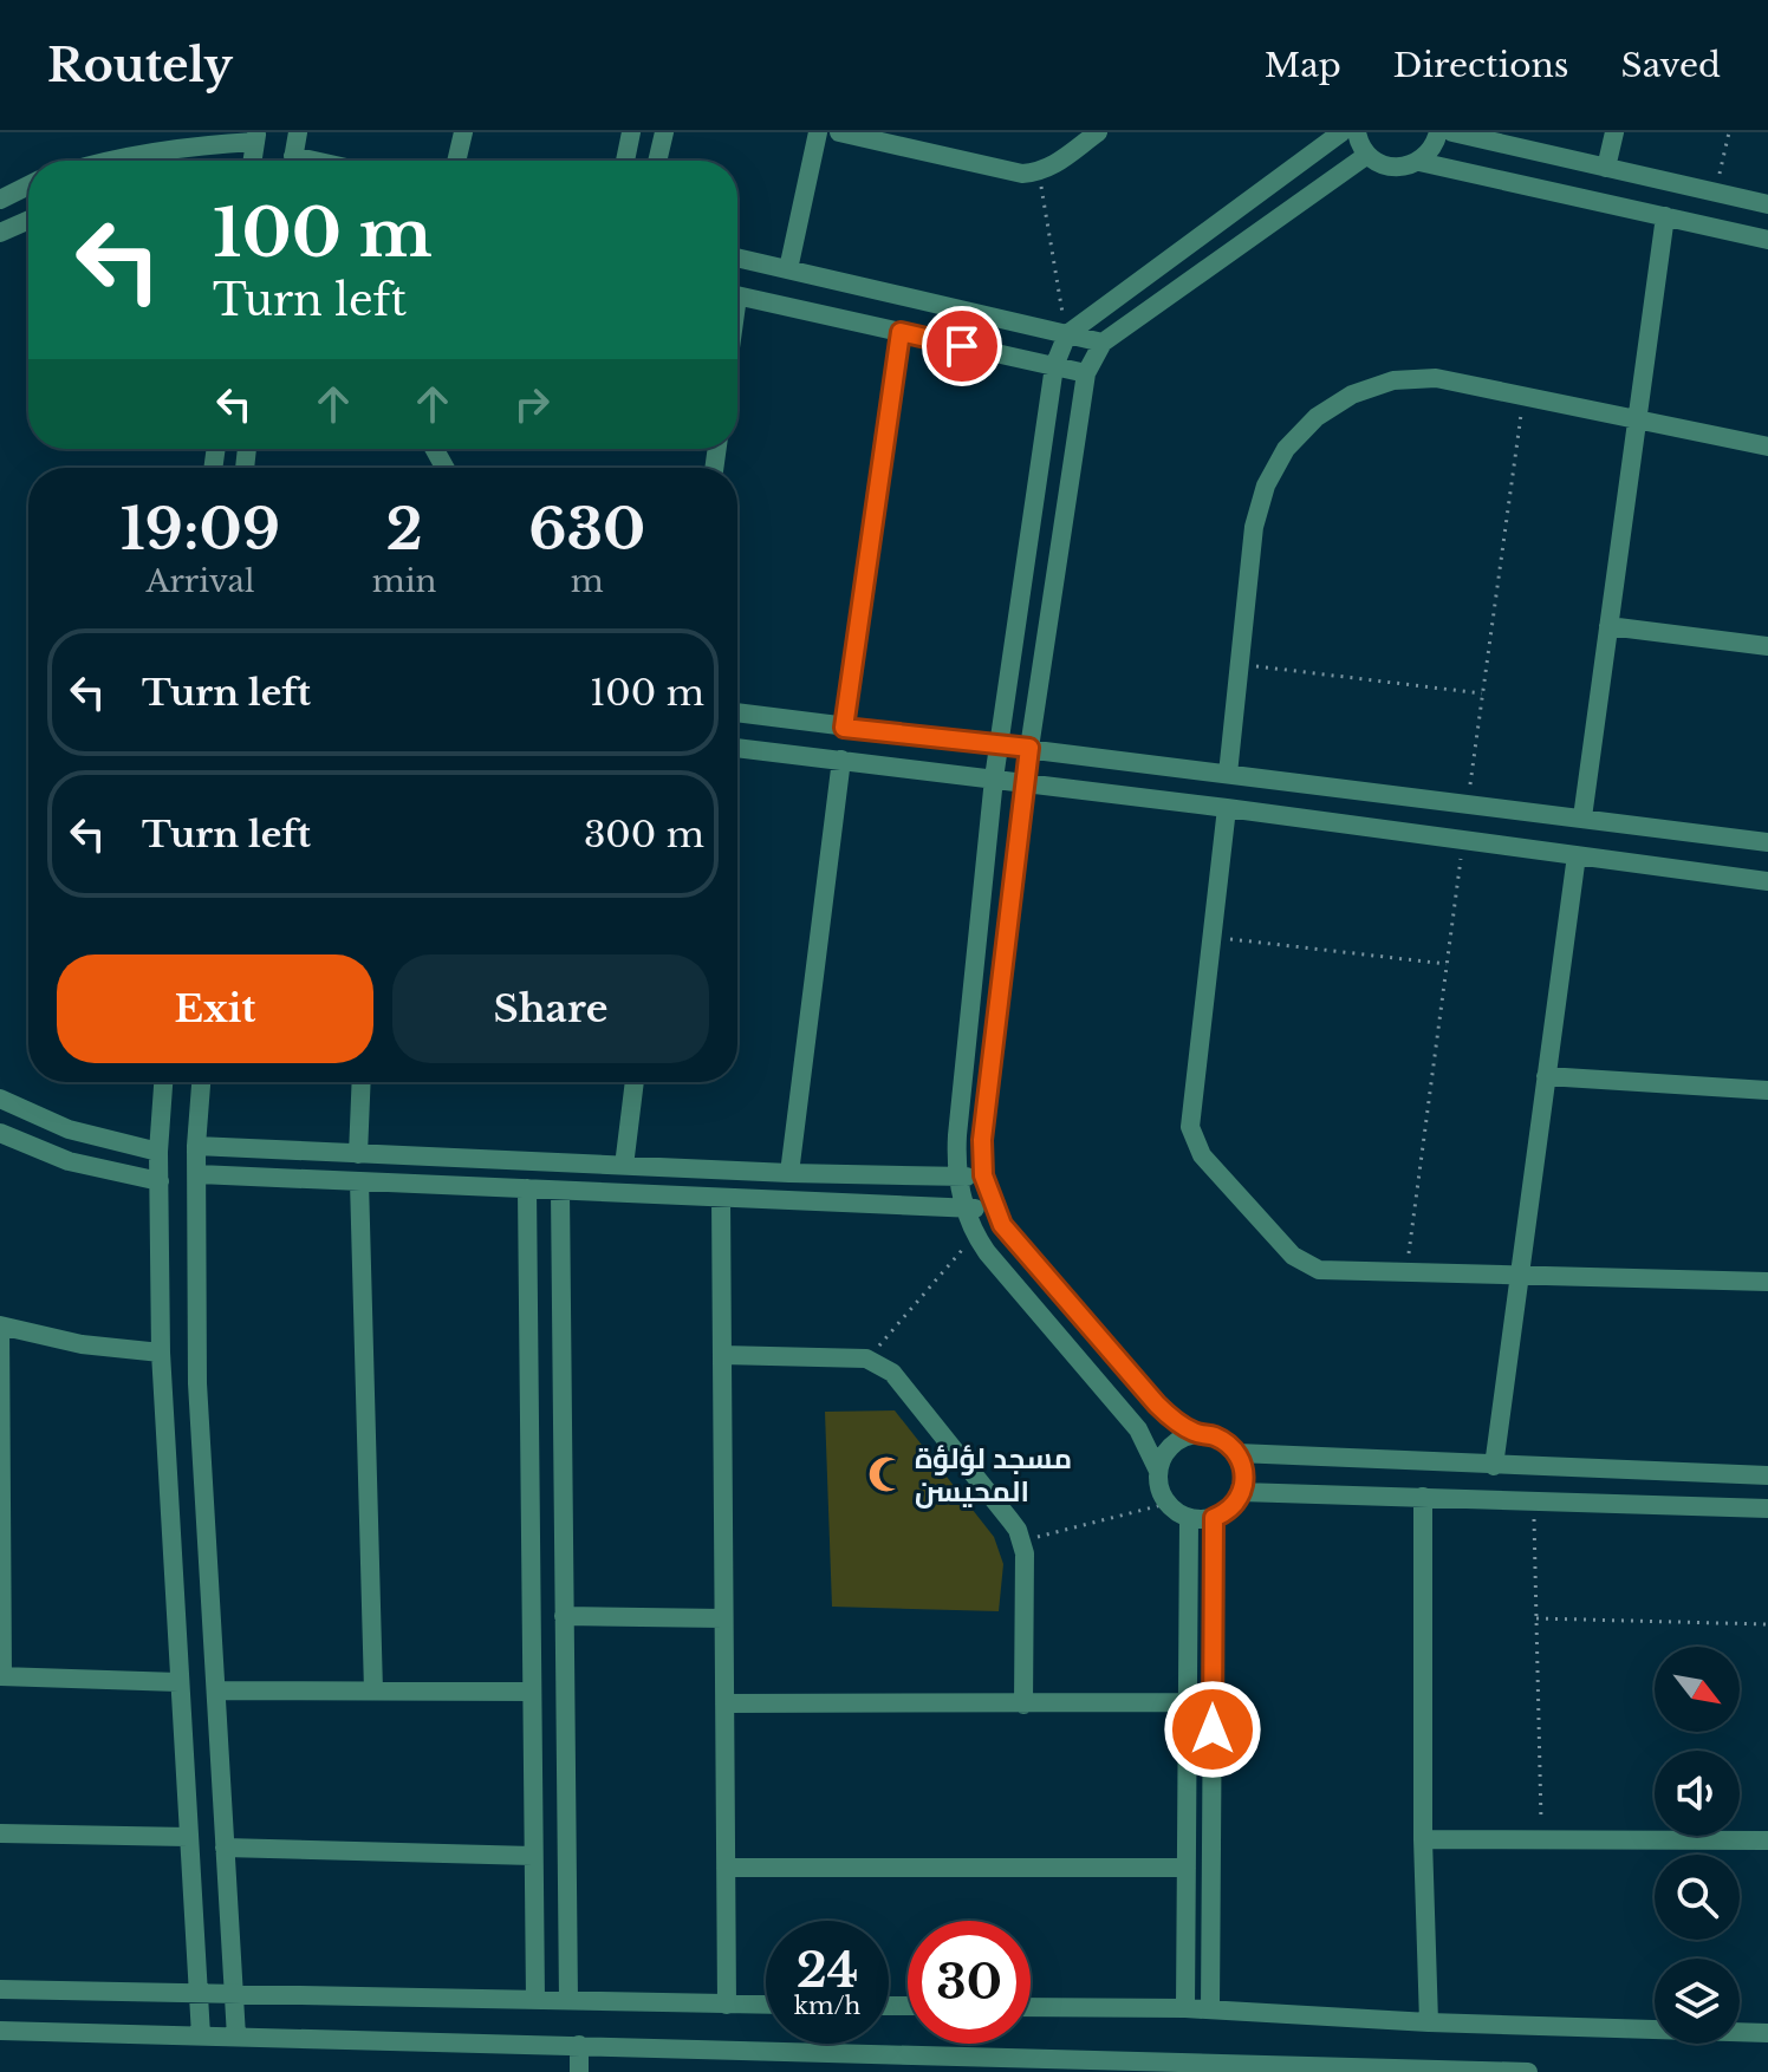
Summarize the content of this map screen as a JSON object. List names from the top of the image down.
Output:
{
  "places": {
    "mosque": ["مسجد لؤلؤة المحيسن"]
  },
  "north": "bottom right",
  "page": {
    "header": "Routely",
    "nav": ["Map", "Directions", "Saved"],
    "turn": ["100 m", "Turn left"],
    "eta": [
      "19:09",
      "Arrival",
      "2",
      "min",
      "630",
      "m"
    ],
    "list": [
      {
        "name": "Turn left",
        "value": "100 m"
      },
      {
        "name": "Turn left",
        "value": "300 m"
      }
    ],
    "buttons": ["Exit", "Share"],
    "speed": "24 km/h",
    "limit": "30"
  }
}
